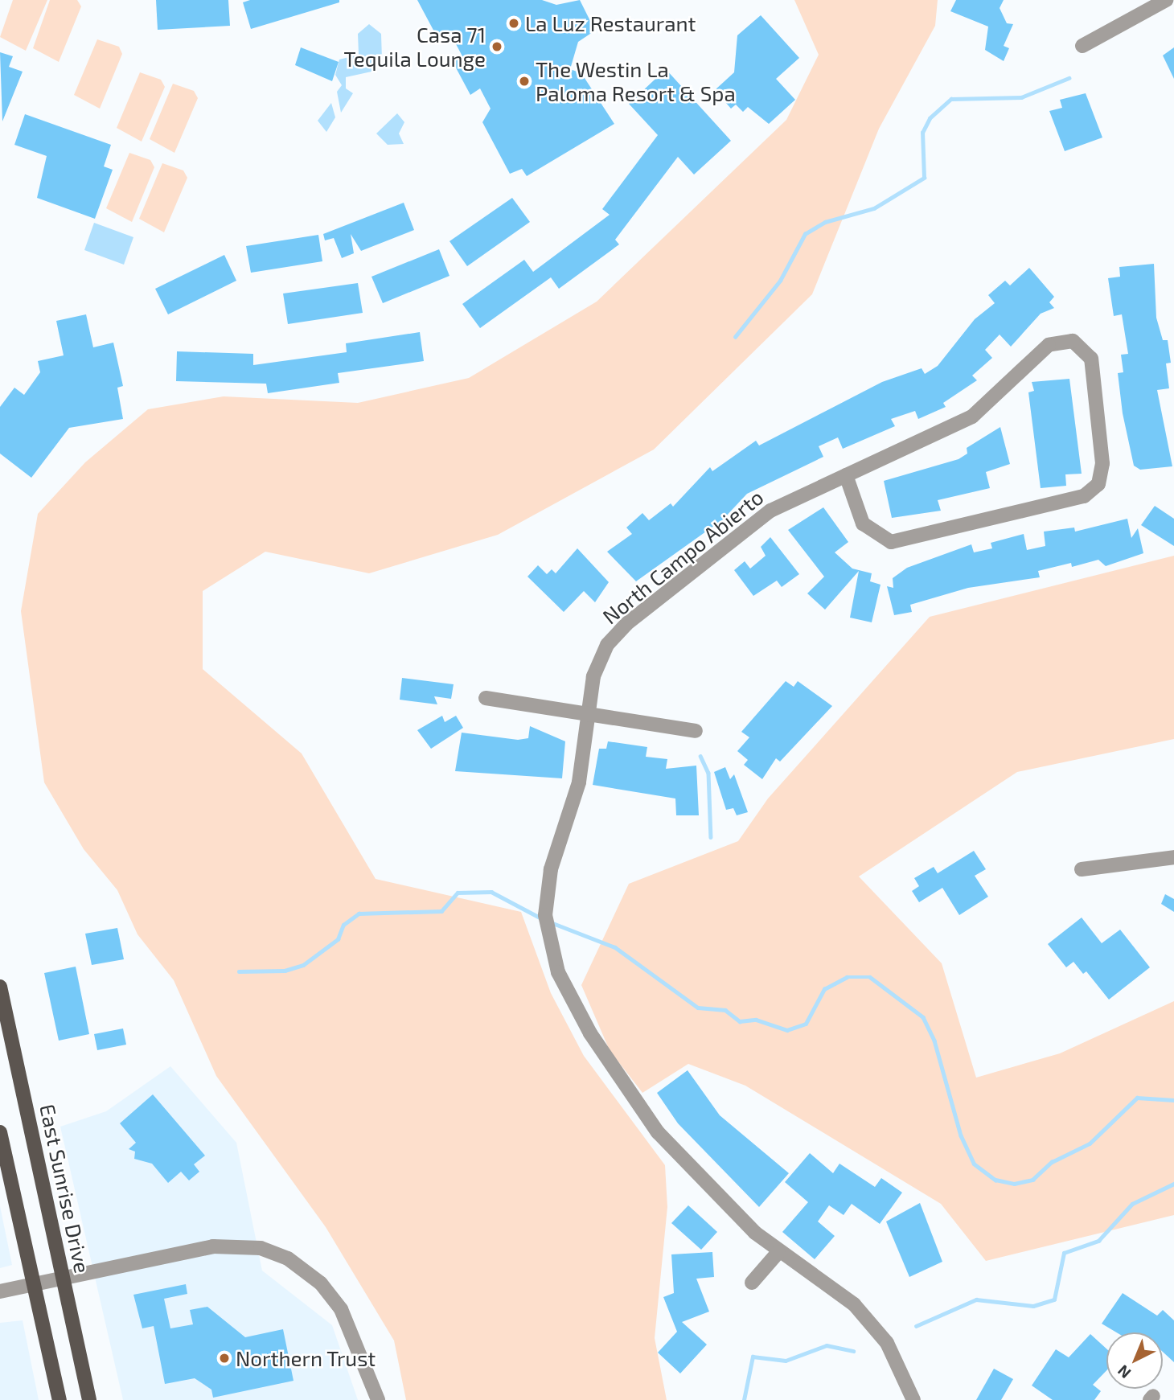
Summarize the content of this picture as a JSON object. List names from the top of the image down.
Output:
{
  "streets": {
    "main road": ["East Sunrise Drive"],
    "street": ["North Campo Abierto"]
  },
  "places": [
    "La Luz Restaurant",
    "Casa 71 Tequila Lounge",
    "The Westin La Paloma Resort & Spa",
    "Northern Trust"
  ],
  "north": "bottom left"
}
